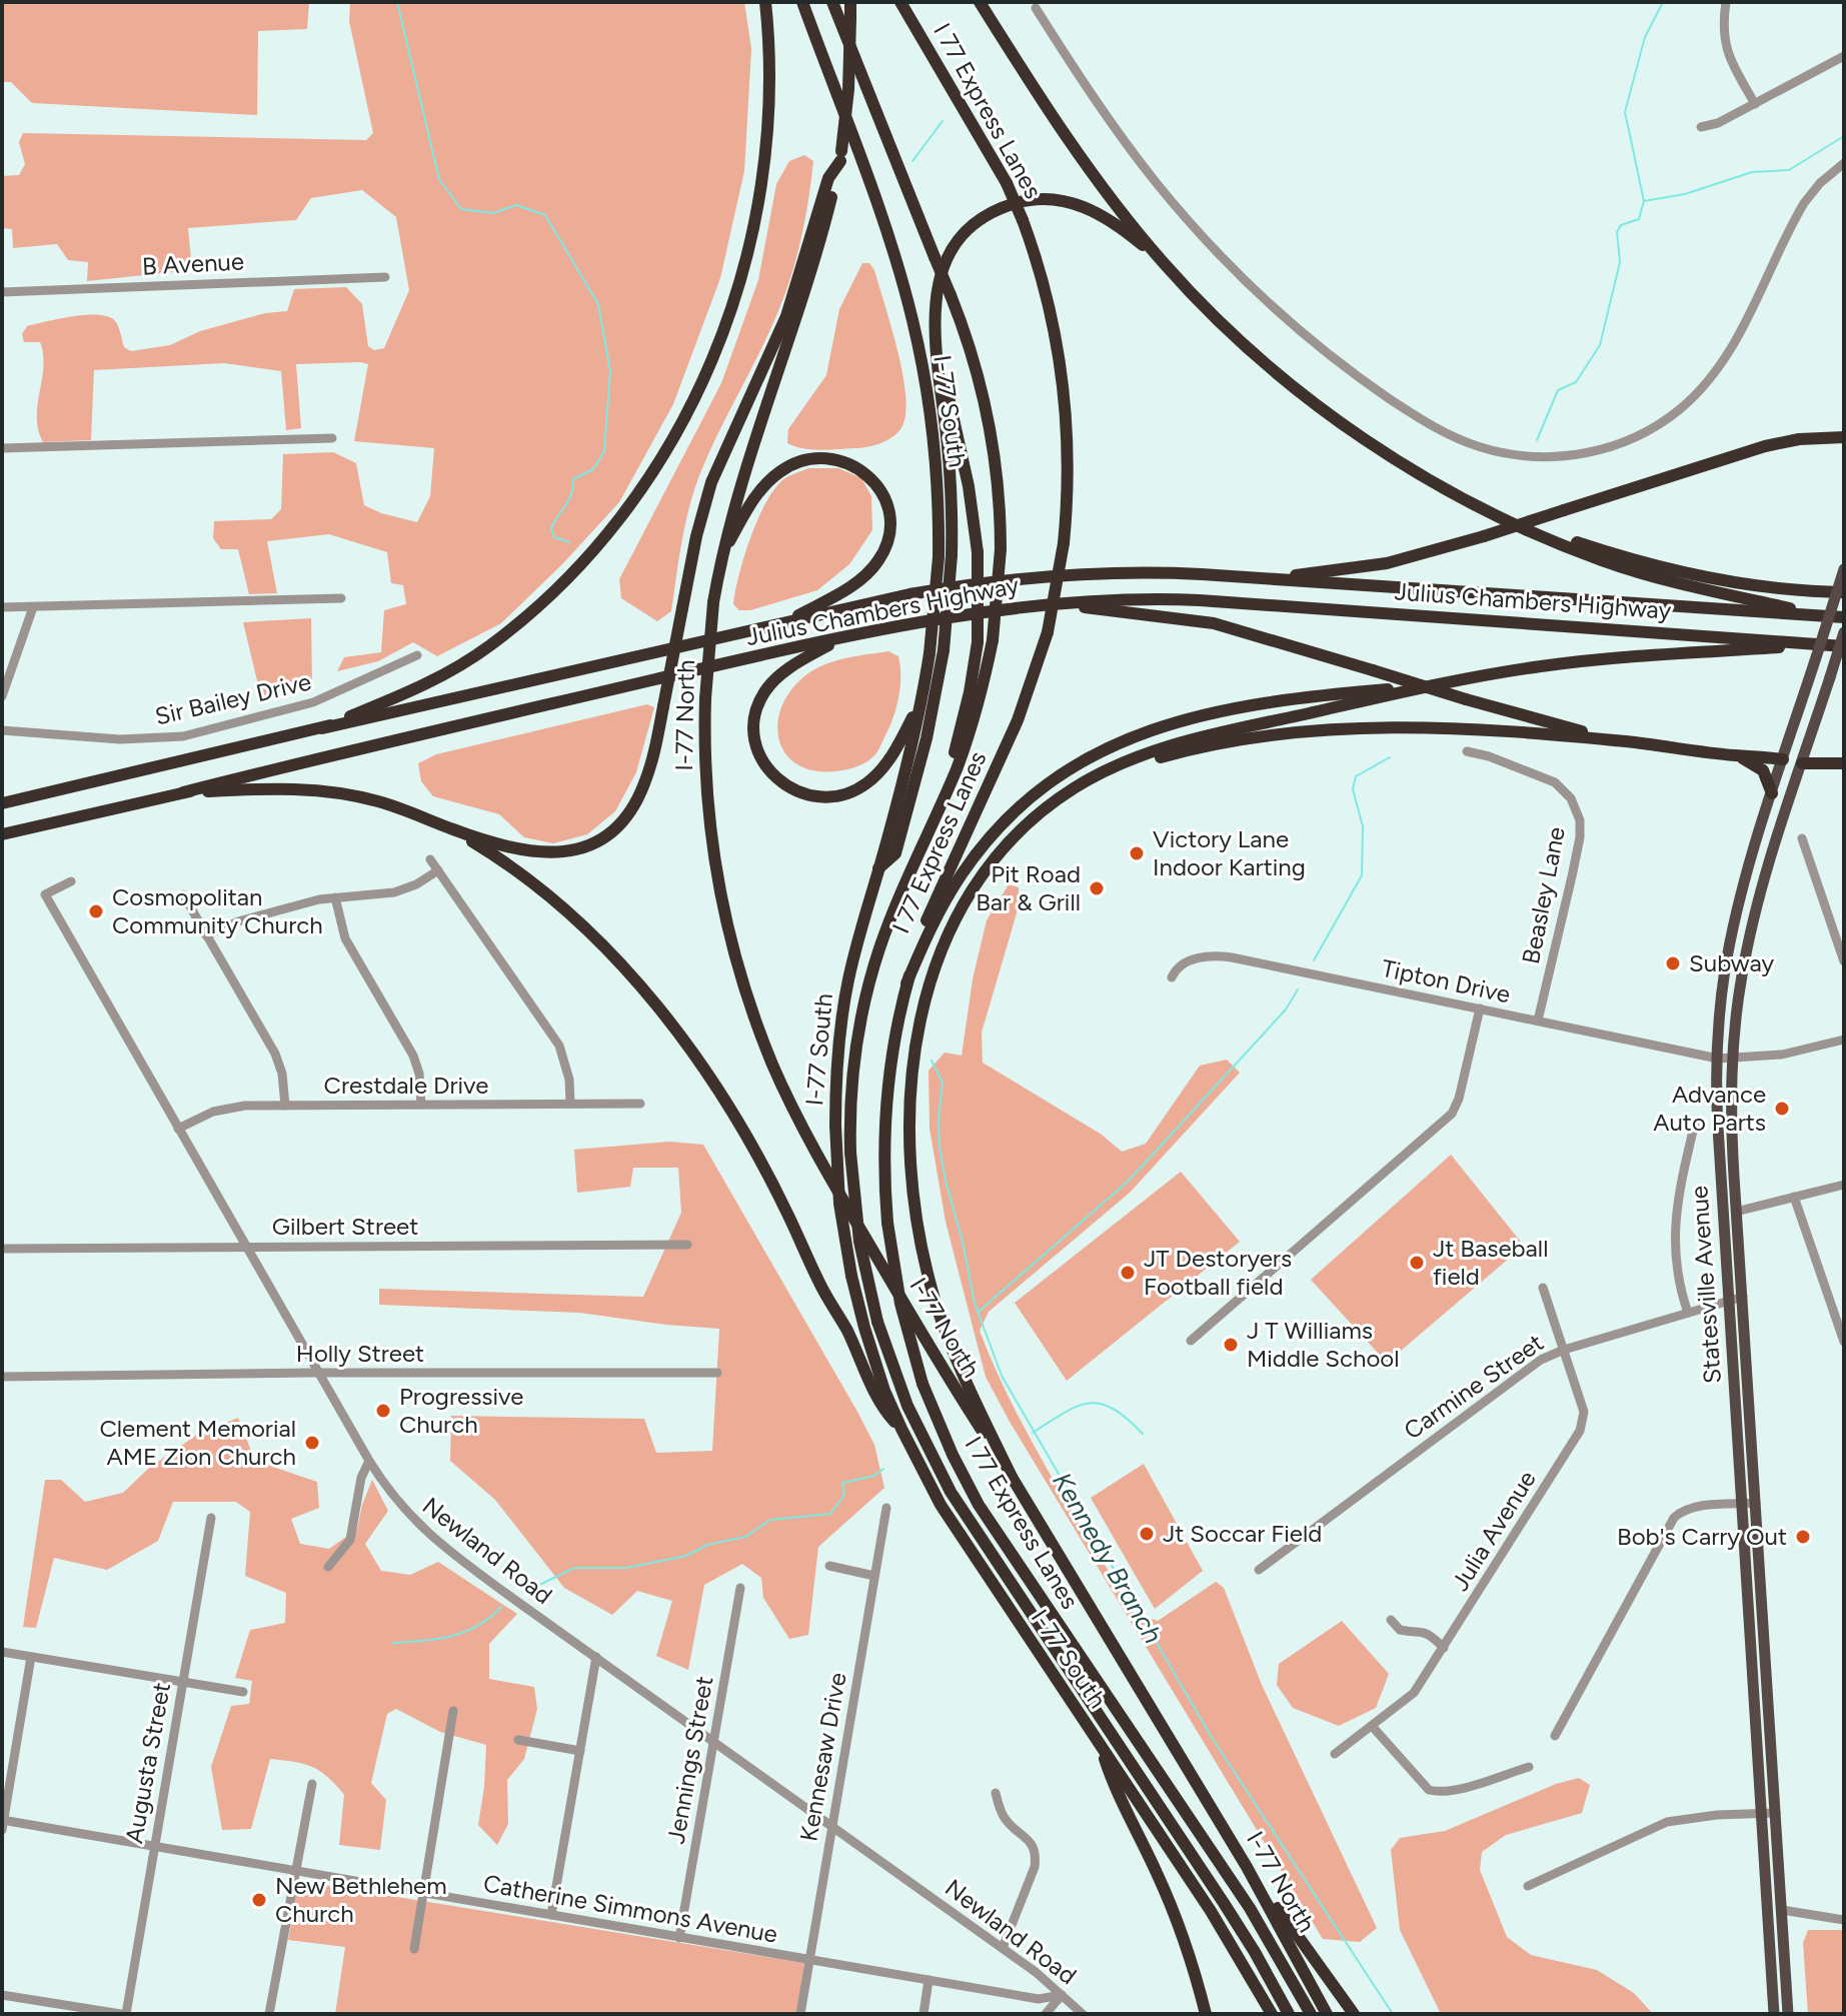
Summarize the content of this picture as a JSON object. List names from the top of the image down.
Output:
{
  "streets": {
    "highway": [
      "I 77 Express Lanes",
      "I-77 South",
      "Julius Chambers Highway",
      "I-77 North"
    ],
    "main road": ["Statesville Avenue"],
    "street": [
      "B Avenue",
      "Sir Bailey Drive",
      "Beasley Lane",
      "Tipton Drive",
      "Crestdale Drive",
      "Gilbert Street",
      "Holly Street",
      "Carmine Street",
      "Julia Avenue",
      "Newland Road",
      "Kennesaw Drive",
      "Jennings Street",
      "Augusta Street",
      "Catherine Simmons Avenue"
    ]
  },
  "crossings": [
    ["Beasley Lane", "Tipton Drive"],
    ["Tipton Drive", "Statesville Avenue"],
    ["Crestdale Drive", "Newland Road"],
    ["Gilbert Street", "Newland Road"],
    ["Statesville Avenue", "Carmine Street"],
    ["Holly Street", "Newland Road"],
    ["Carmine Street", "Julia Avenue"],
    ["Newland Road", "Kennesaw Drive"],
    ["Newland Road", "Jennings Street"],
    ["Newland Road", "Catherine Simmons Avenue"],
    ["Kennesaw Drive", "Catherine Simmons Avenue"],
    ["Jennings Street", "Catherine Simmons Avenue"],
    ["Augusta Street", "Catherine Simmons Avenue"]
  ],
  "water": ["Kennedy Branch"],
  "places": [
    "Victory Lane Indoor Karting",
    "Pit Road Bar & Grill",
    "Cosmopolitan Community Church",
    "Subway",
    "Advance Auto Parts",
    "Jt Baseball field",
    "JT Destoryers Football field",
    "J T Williams Middle School",
    "Progressive Church",
    "Clement Memorial AME Zion Church",
    "Jt Soccar Field",
    "Bob's Carry Out",
    "New Bethlehem Church"
  ]
}
